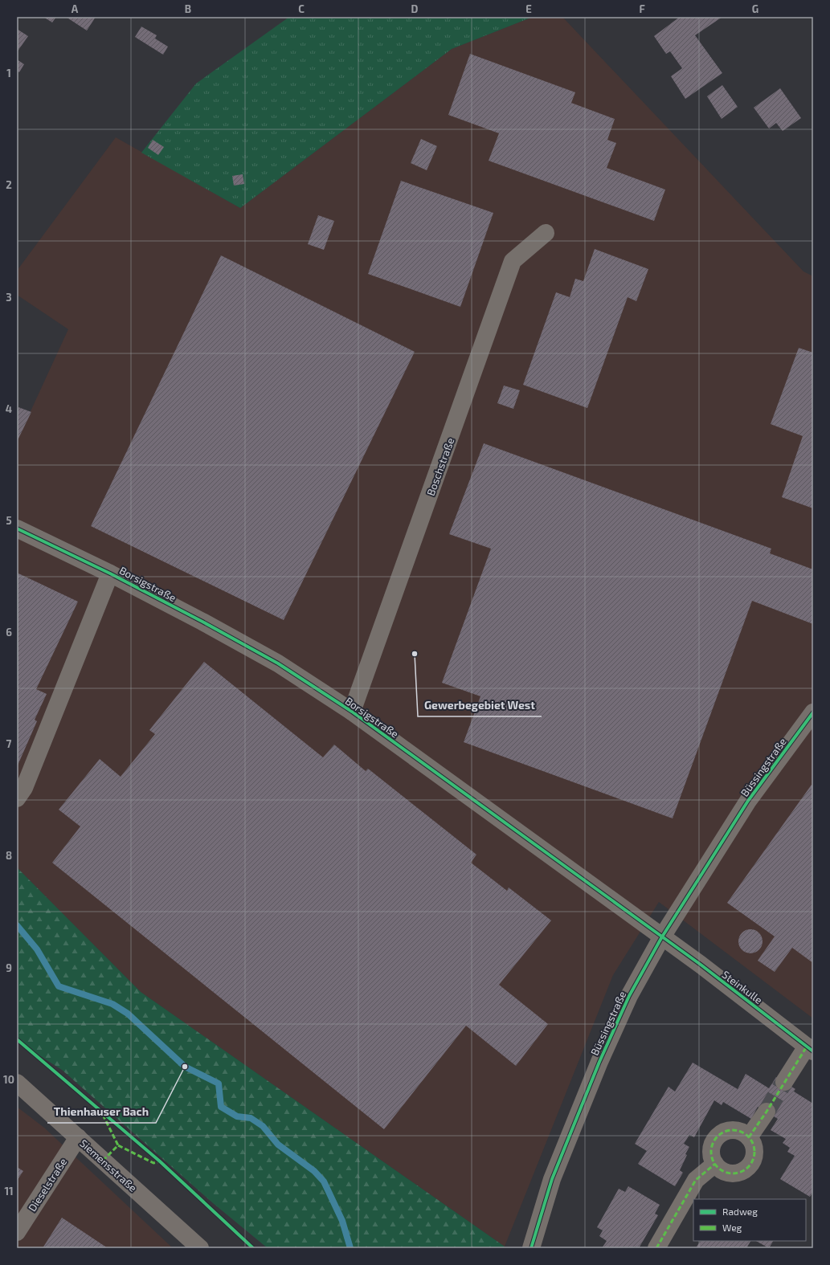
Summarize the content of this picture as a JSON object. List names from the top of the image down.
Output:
{
  "streets": {
    "street": [
      "Boschstraße",
      "Borsigstraße",
      "Büssingstraße",
      "Steinkulle",
      "Siemensstraße",
      "Dieselstraße"
    ]
  },
  "crossings": [
    ["Boschstraße", "Borsigstraße"],
    ["Borsigstraße", "Büssingstraße"],
    ["Borsigstraße", "Steinkulle"],
    ["Büssingstraße", "Steinkulle"],
    ["Siemensstraße", "Dieselstraße"]
  ],
  "places": ["Gewerbegebiet West", "Thienhauser Bach"],
  "legend": ["Radweg", "Weg"],
  "grid": {
    "columns": [
      "A",
      "B",
      "C",
      "D",
      "E",
      "F",
      "G"
    ],
    "rows": [
      "1",
      "2",
      "3",
      "4",
      "5",
      "6",
      "7",
      "8",
      "9",
      "10",
      "11"
    ]
  }
}
